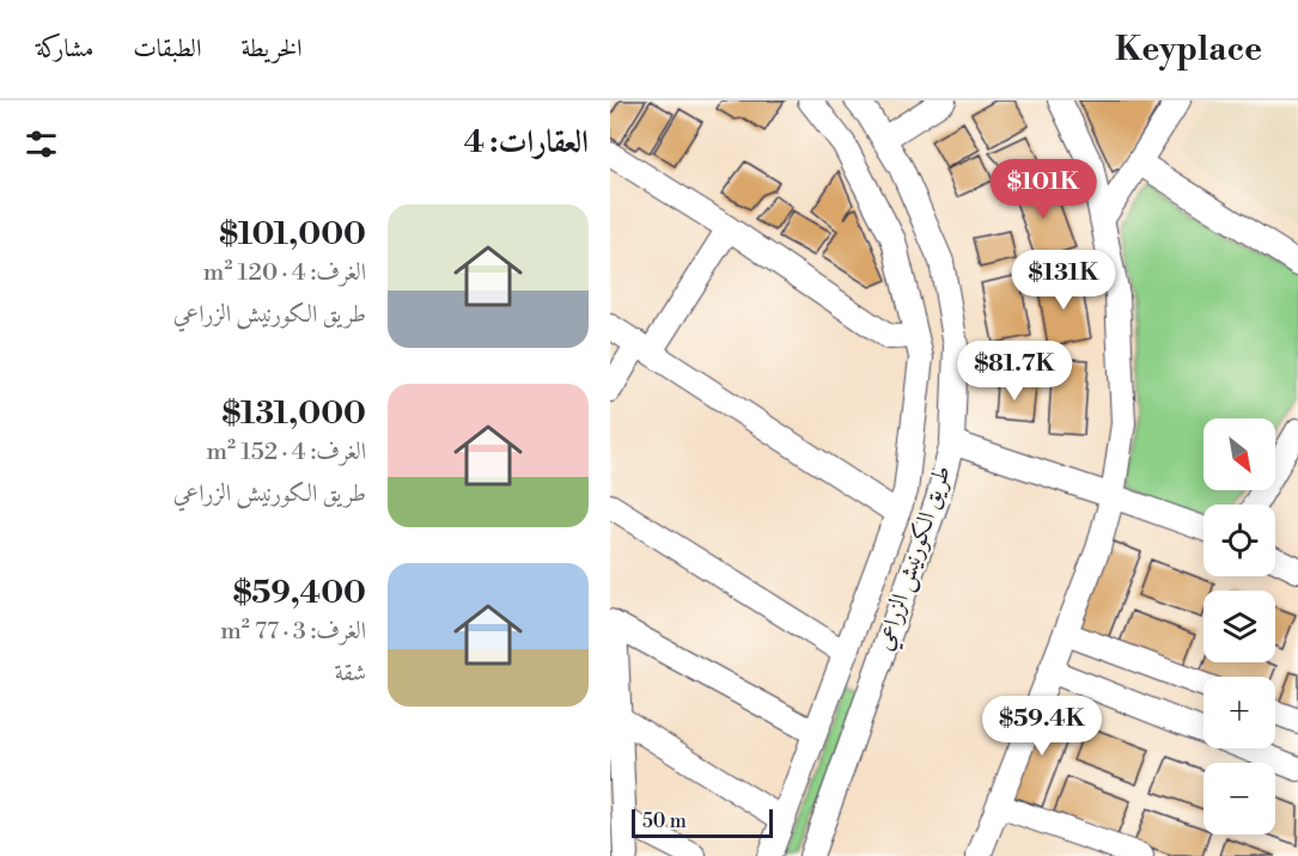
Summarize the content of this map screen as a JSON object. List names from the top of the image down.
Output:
{
  "streets": {
    "street": ["طريق الكورنيش الزراعي"]
  },
  "scale_bar": "50 m",
  "north": "bottom right",
  "page": {
    "header": "Keyplace",
    "nav": ["الخريطة", "الطبقات", "مشاركة"],
    "heading": "العقارات: 4",
    "price": [
      "$101K",
      "$131K",
      "$81.7K",
      "$59.4K"
    ],
    "list": [
      {
        "name": "$101,000",
        "note": "الغرف: 4 · 120 m² · طريق الكورنيش الزراعي"
      },
      {
        "name": "$131,000",
        "note": "الغرف: 4 · 152 m² · طريق الكورنيش الزراعي"
      },
      {
        "name": "$59,400",
        "note": "الغرف: 3 · 77 m² · شقة"
      }
    ],
    "map_buttons": ["+", "−"],
    "scale": "50 m"
  }
}
